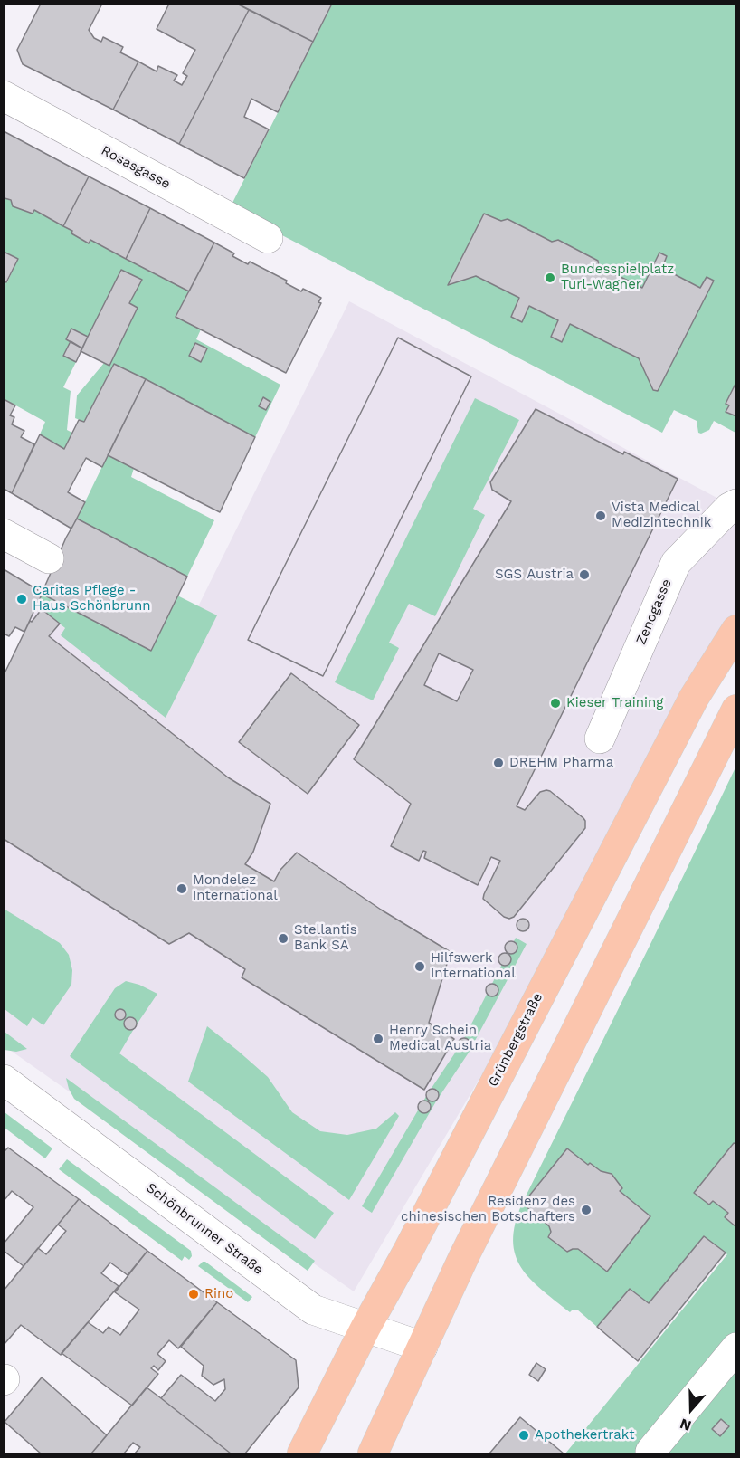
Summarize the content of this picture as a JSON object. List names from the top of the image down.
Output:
{
  "streets": {
    "main road": ["Grünbergstraße"],
    "street": ["Rosasgasse", "Zenogasse", "Schönbrunner Straße"]
  },
  "crossings": [
    ["Grünbergstraße", "Schönbrunner Straße"]
  ],
  "places": [
    "Bundesspielplatz Turl-Wagner",
    "Vista Medical Medizintechnik",
    "SGS Austria",
    "Caritas Pflege - Haus Schönbrunn",
    "Kieser Training",
    "DREHM Pharma",
    "Mondelez International",
    "Stellantis Bank SA",
    "Hilfswerk International",
    "Henry Schein Medical Austria",
    "Residenz des chinesischen Botschafters",
    "Rino",
    "Apothekertrakt"
  ],
  "north": "bottom"
}
